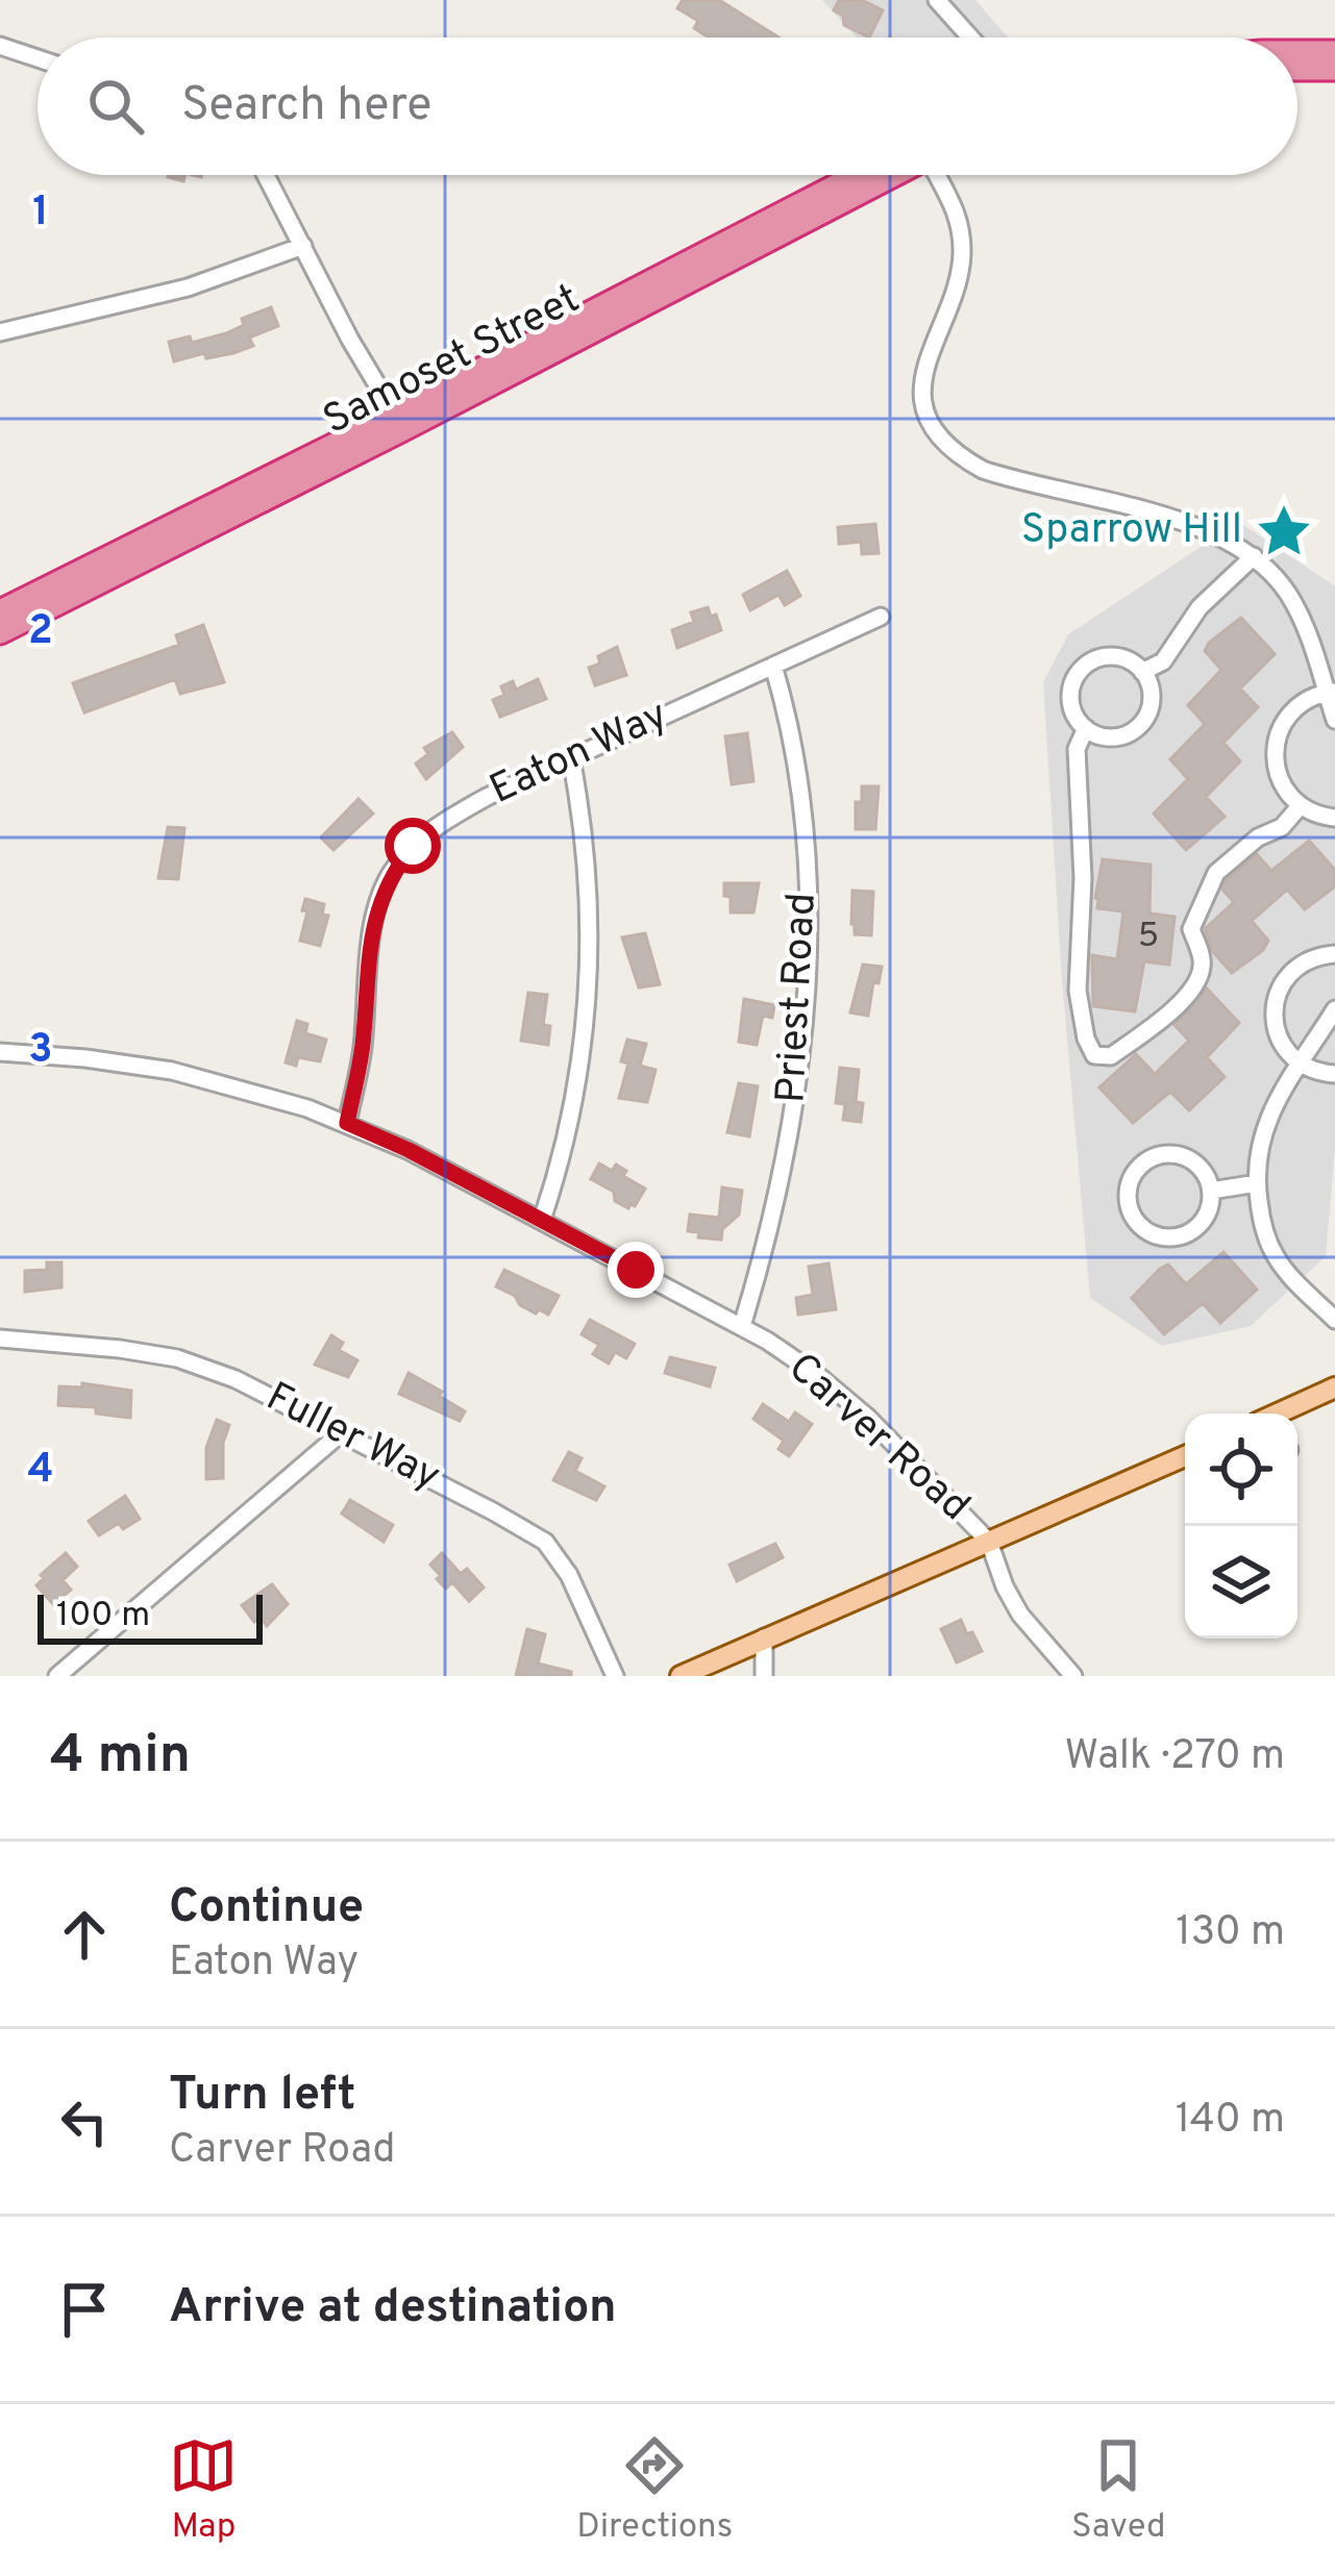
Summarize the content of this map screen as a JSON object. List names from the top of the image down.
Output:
{
  "streets": {
    "highway": ["Samoset Street"],
    "street": [
      "Eaton Way",
      "Priest Road",
      "Fuller Way",
      "Carver Road"
    ]
  },
  "crossings": [
    ["Eaton Way", "Priest Road"],
    ["Eaton Way", "Carver Road"],
    ["Priest Road", "Carver Road"]
  ],
  "places": {
    "place": ["Sparrow Hill"]
  },
  "house_numbers": ["5"],
  "scale_bar": "100 m",
  "page": {
    "search": "Search here",
    "scale": "100 m",
    "heading": ["4 min", "Walk · 270 m"],
    "list": [
      ["Continue", "Eaton Way", "130 m"],
      ["Turn left", "Carver Road", "140 m"],
      "Arrive at destination"
    ],
    "nav": ["Map", "Directions", "Saved"]
  },
  "grid": {
    "rows": [
      "1",
      "2",
      "3",
      "4"
    ]
  }
}
